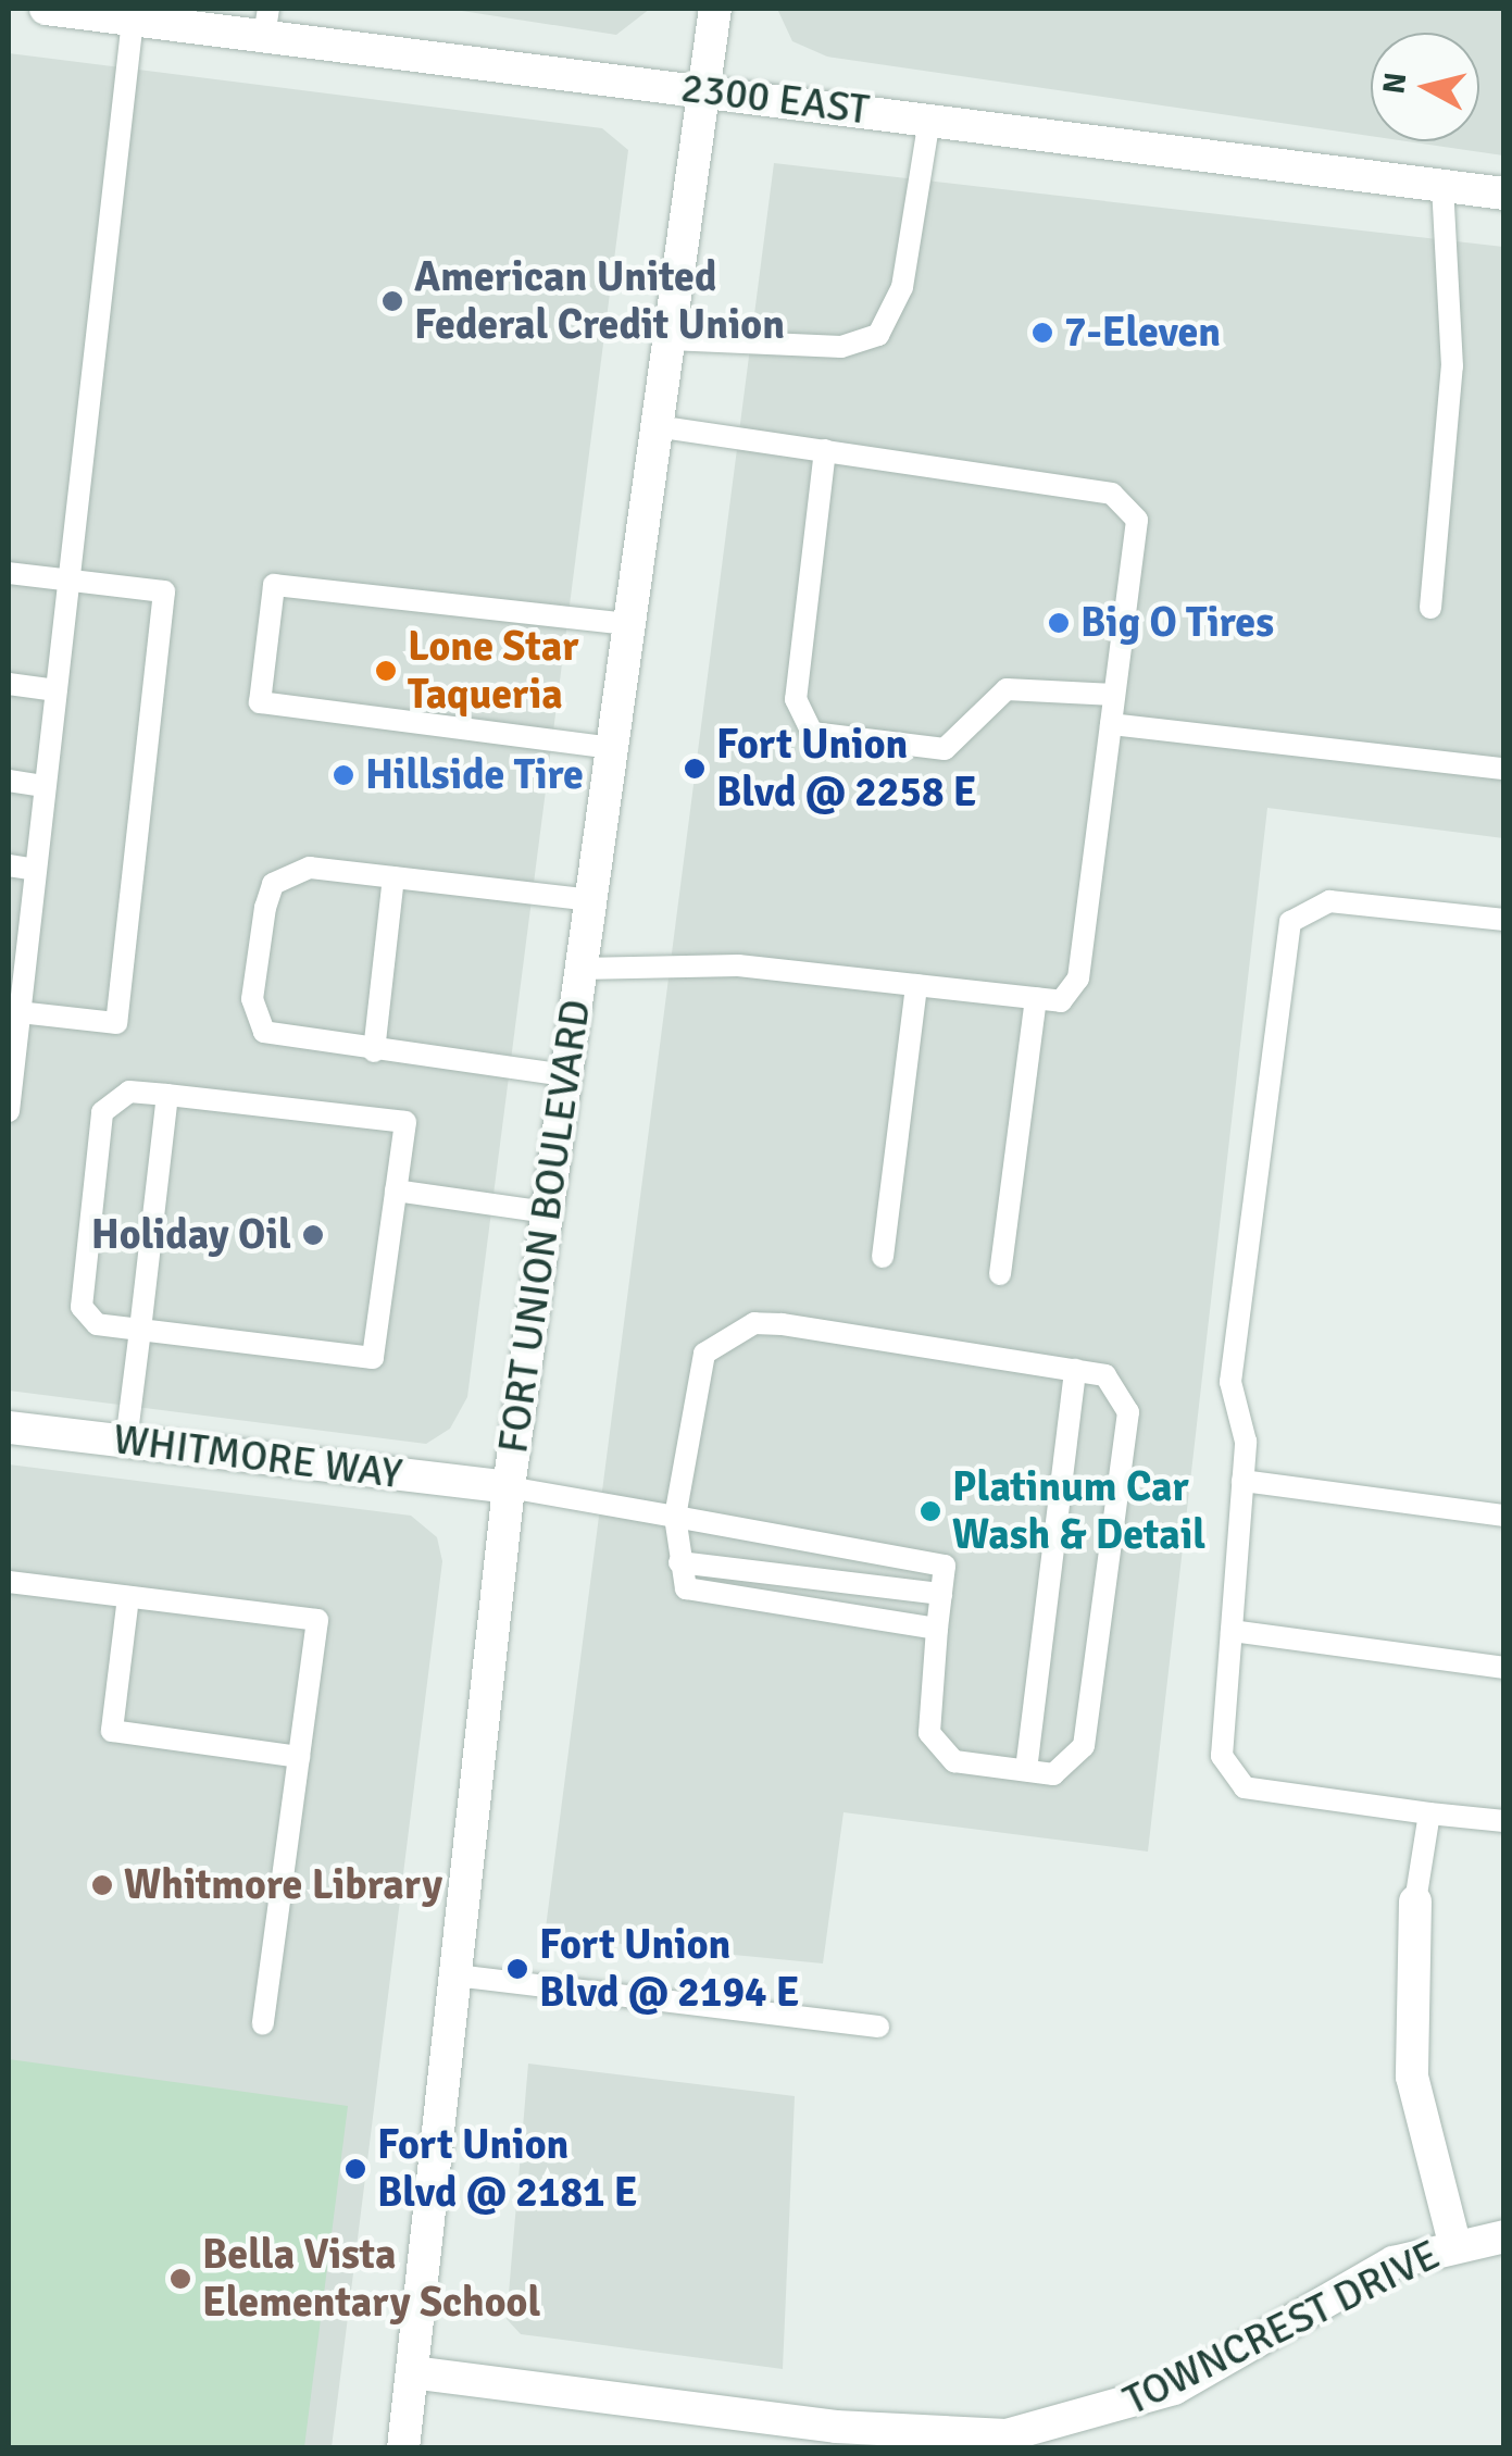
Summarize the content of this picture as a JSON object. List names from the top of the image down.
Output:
{
  "streets": {
    "street": [
      "2300 EAST",
      "FORT UNION BOULEVARD",
      "WHITMORE WAY",
      "TOWNCREST DRIVE"
    ]
  },
  "crossings": [
    ["2300 EAST", "FORT UNION BOULEVARD"],
    ["FORT UNION BOULEVARD", "WHITMORE WAY"],
    ["FORT UNION BOULEVARD", "TOWNCREST DRIVE"]
  ],
  "places": [
    "American United Federal Credit Union",
    "7-Eleven",
    "Big O Tires",
    "Lone Star Taqueria",
    "Fort Union Blvd @ 2258 E",
    "Hillside Tire",
    "Holiday Oil",
    "Platinum Car Wash & Detail",
    "Whitmore Library",
    "Fort Union Blvd @ 2194 E",
    "Fort Union Blvd @ 2181 E",
    "Bella Vista Elementary School"
  ],
  "north": "left"
}
